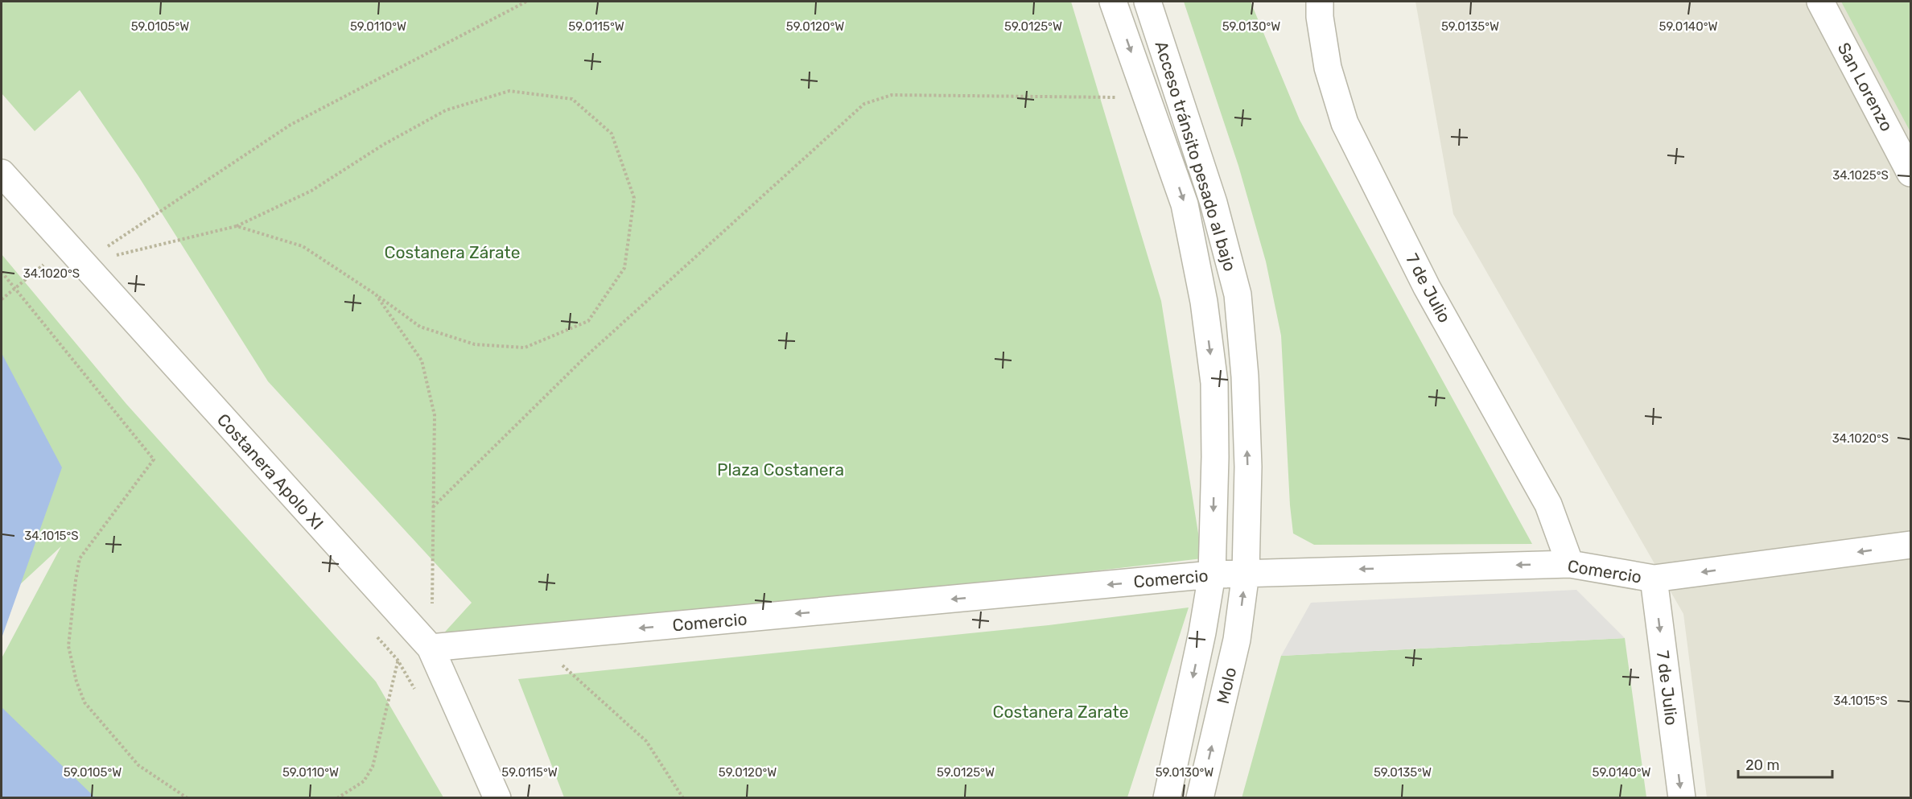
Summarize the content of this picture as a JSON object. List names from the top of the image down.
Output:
{
  "streets": {
    "street": [
      "San Lorenzo",
      "Acceso tránsito pesado al bajo",
      "7 de Julio",
      "Costanera Apolo XI",
      "Comercio",
      "Molo"
    ]
  },
  "crossings": [
    ["Acceso tránsito pesado al bajo", "Comercio"],
    ["Acceso tránsito pesado al bajo", "Molo"],
    ["7 de Julio", "Comercio"],
    ["Costanera Apolo XI", "Comercio"],
    ["Comercio", "Molo"]
  ],
  "one_way": ["Comercio"],
  "parks": ["Costanera Zárate", "Plaza Costanera", "Costanera Zarate"],
  "scale_bar": "20 m",
  "coordinates": [
    "59.0105°W",
    "59.0110°W",
    "59.0115°W",
    "59.0120°W",
    "59.0125°W",
    "59.0130°W",
    "59.0135°W",
    "59.0140°W",
    "34.1025°S",
    "34.1020°S",
    "34.1015°S"
  ]
}
